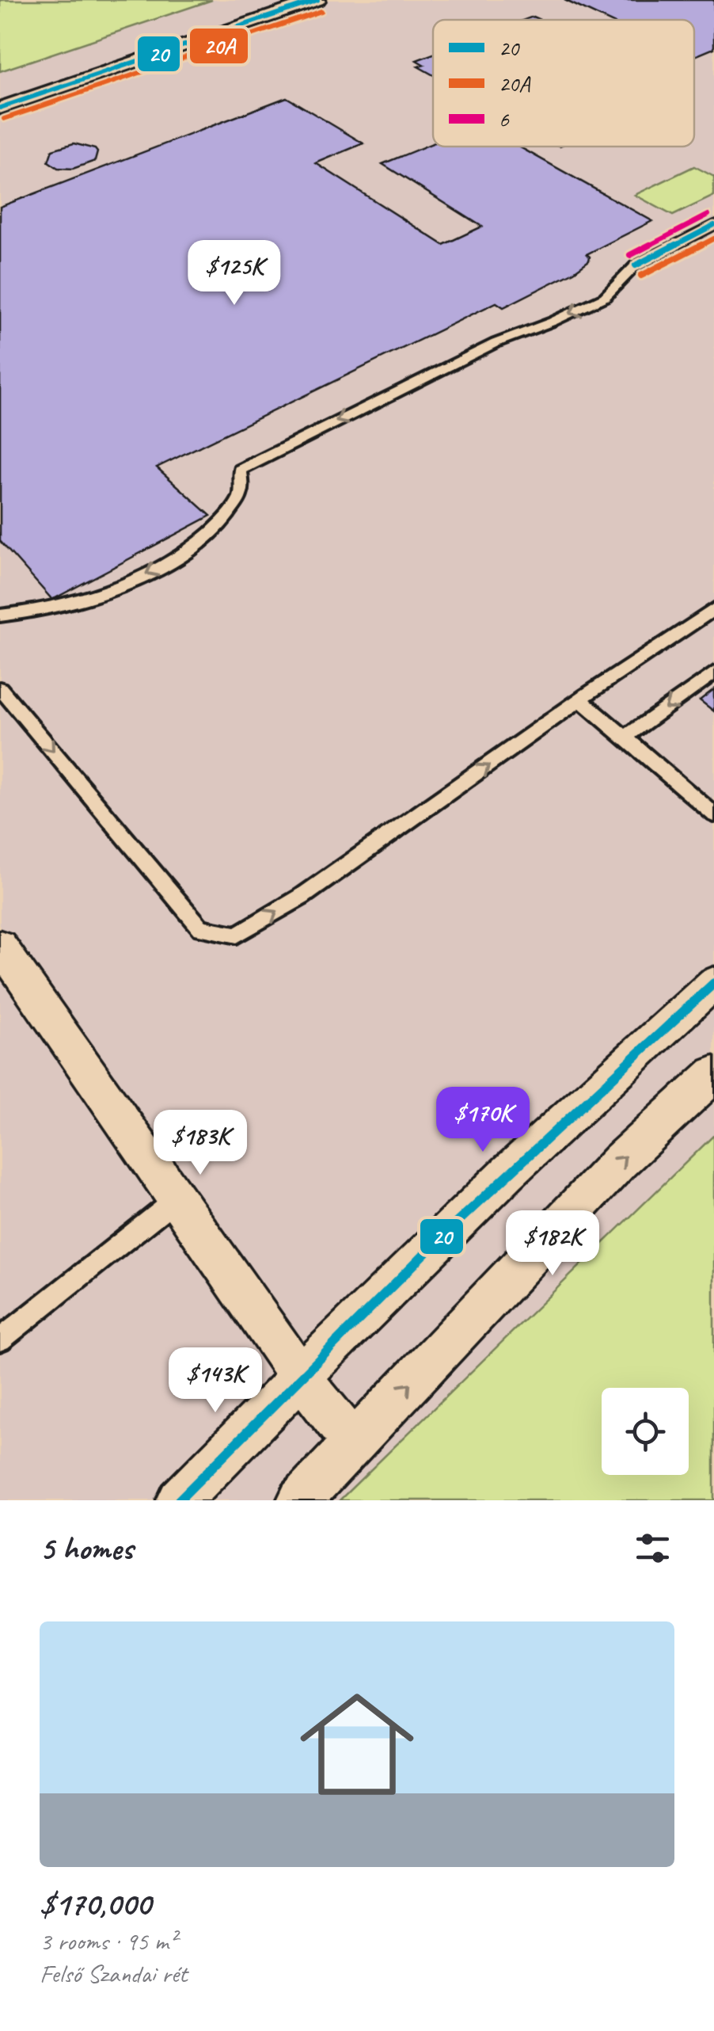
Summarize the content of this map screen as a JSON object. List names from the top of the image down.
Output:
{
  "lines": ["transit line 20", "transit line 20A", "transit line 6"],
  "legend": ["20", "20A", "6"],
  "page": {
    "price": [
      "$125K",
      "$170K",
      "$183K",
      "$182K",
      "$143K"
    ],
    "heading": "5 homes",
    "list": [
      {
        "name": "$170,000",
        "note": "3 rooms · 95 m² · Felső Szandai rét"
      }
    ]
  }
}
